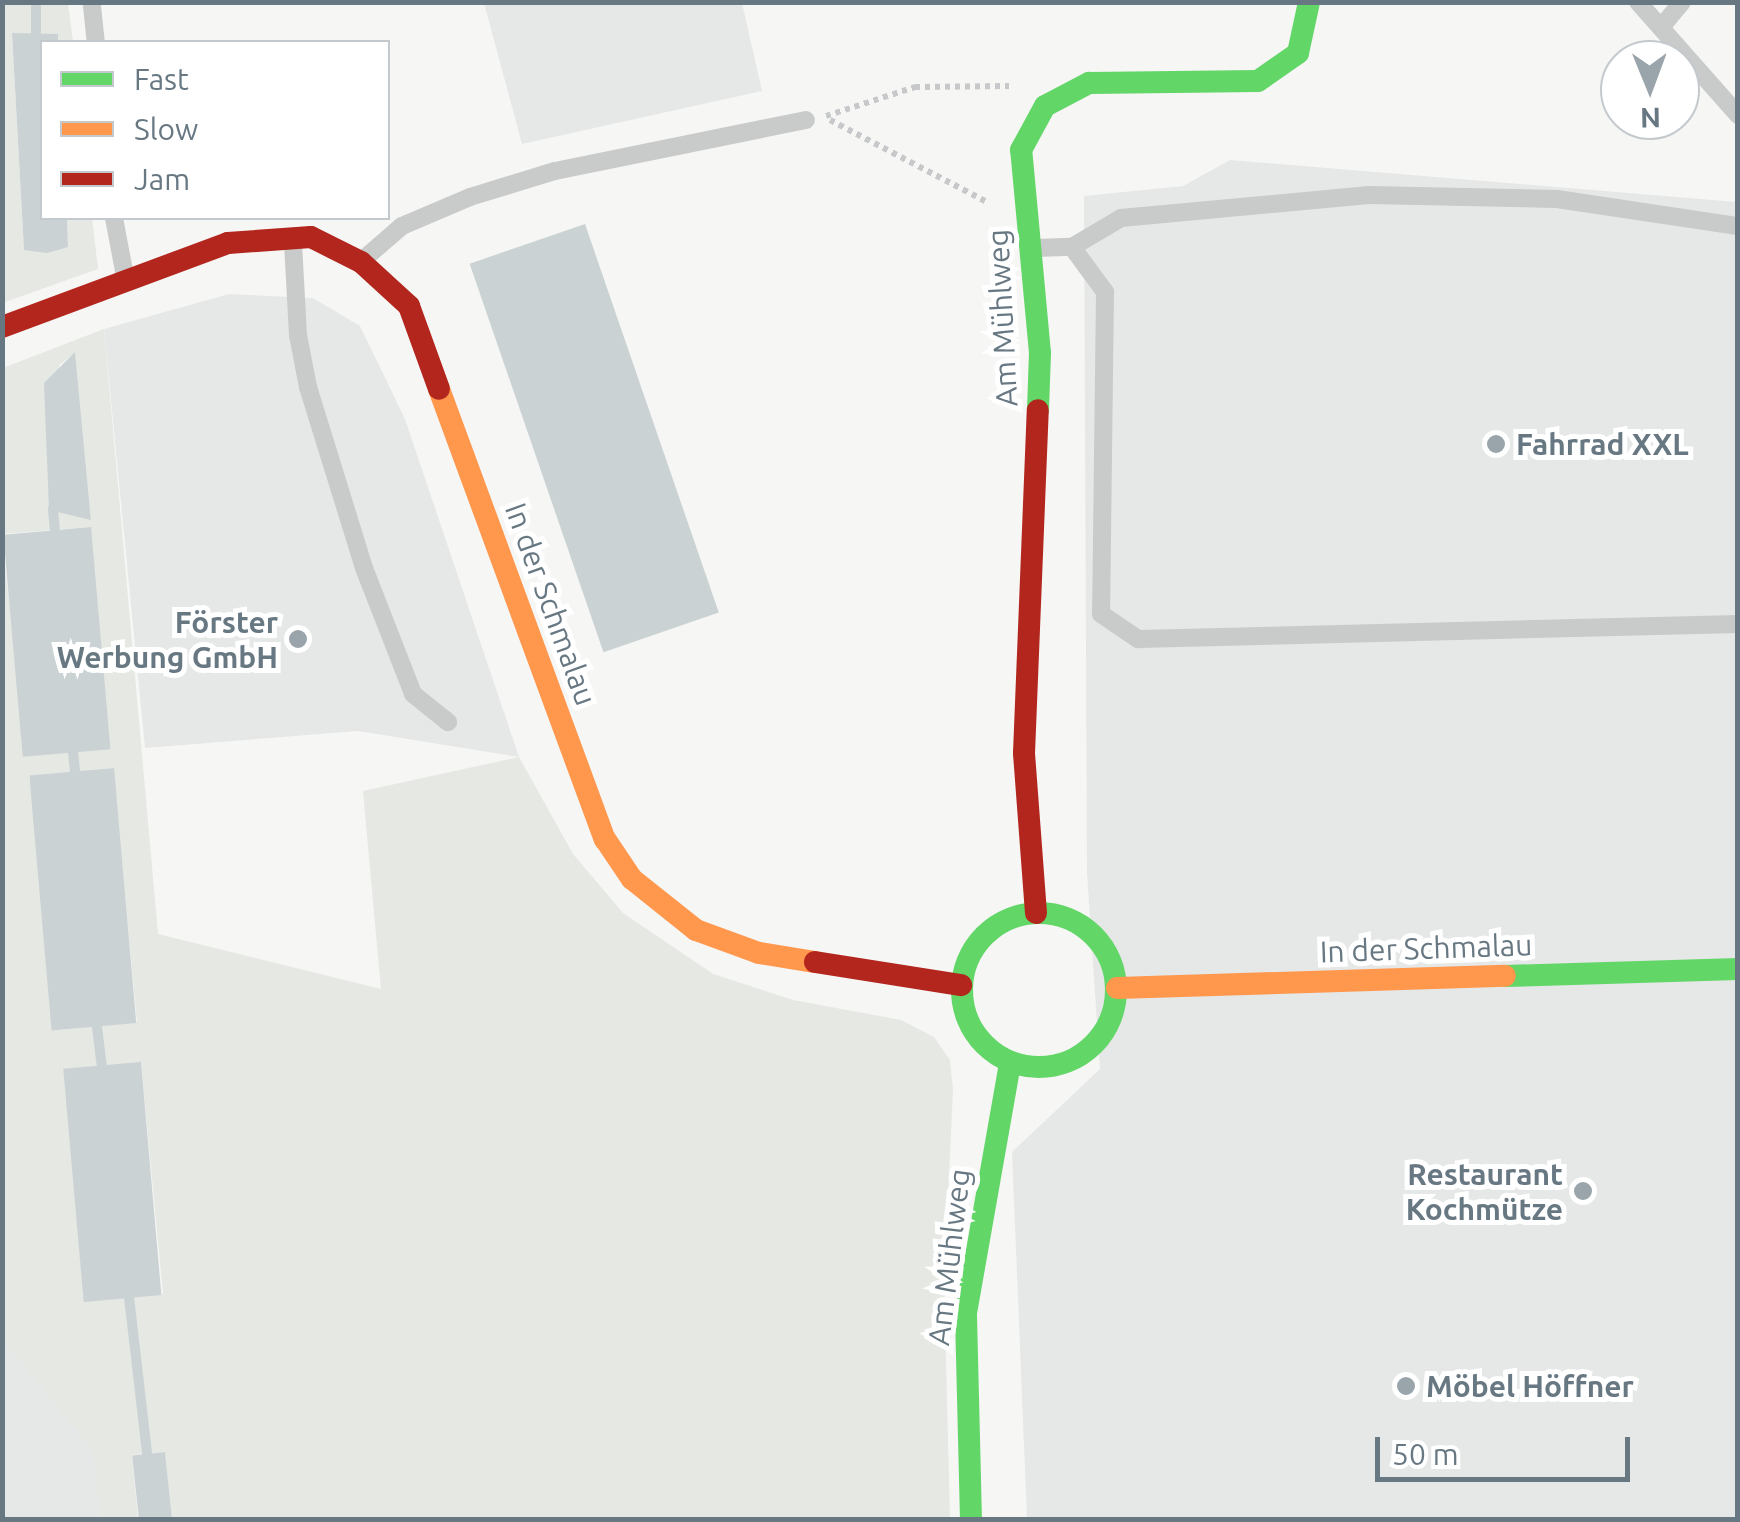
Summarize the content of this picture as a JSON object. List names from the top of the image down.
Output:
{
  "streets": {
    "street": ["Am Mühlweg", "In der Schmalau"]
  },
  "crossings": [
    ["Am Mühlweg", "In der Schmalau"]
  ],
  "places": [
    "Fahrrad XXL",
    "Förster Werbung GmbH",
    "Restaurant Kochmütze",
    "Möbel Höffner"
  ],
  "legend": ["Fast", "Slow", "Jam"],
  "scale_bar": "50 m",
  "north": "bottom"
}
